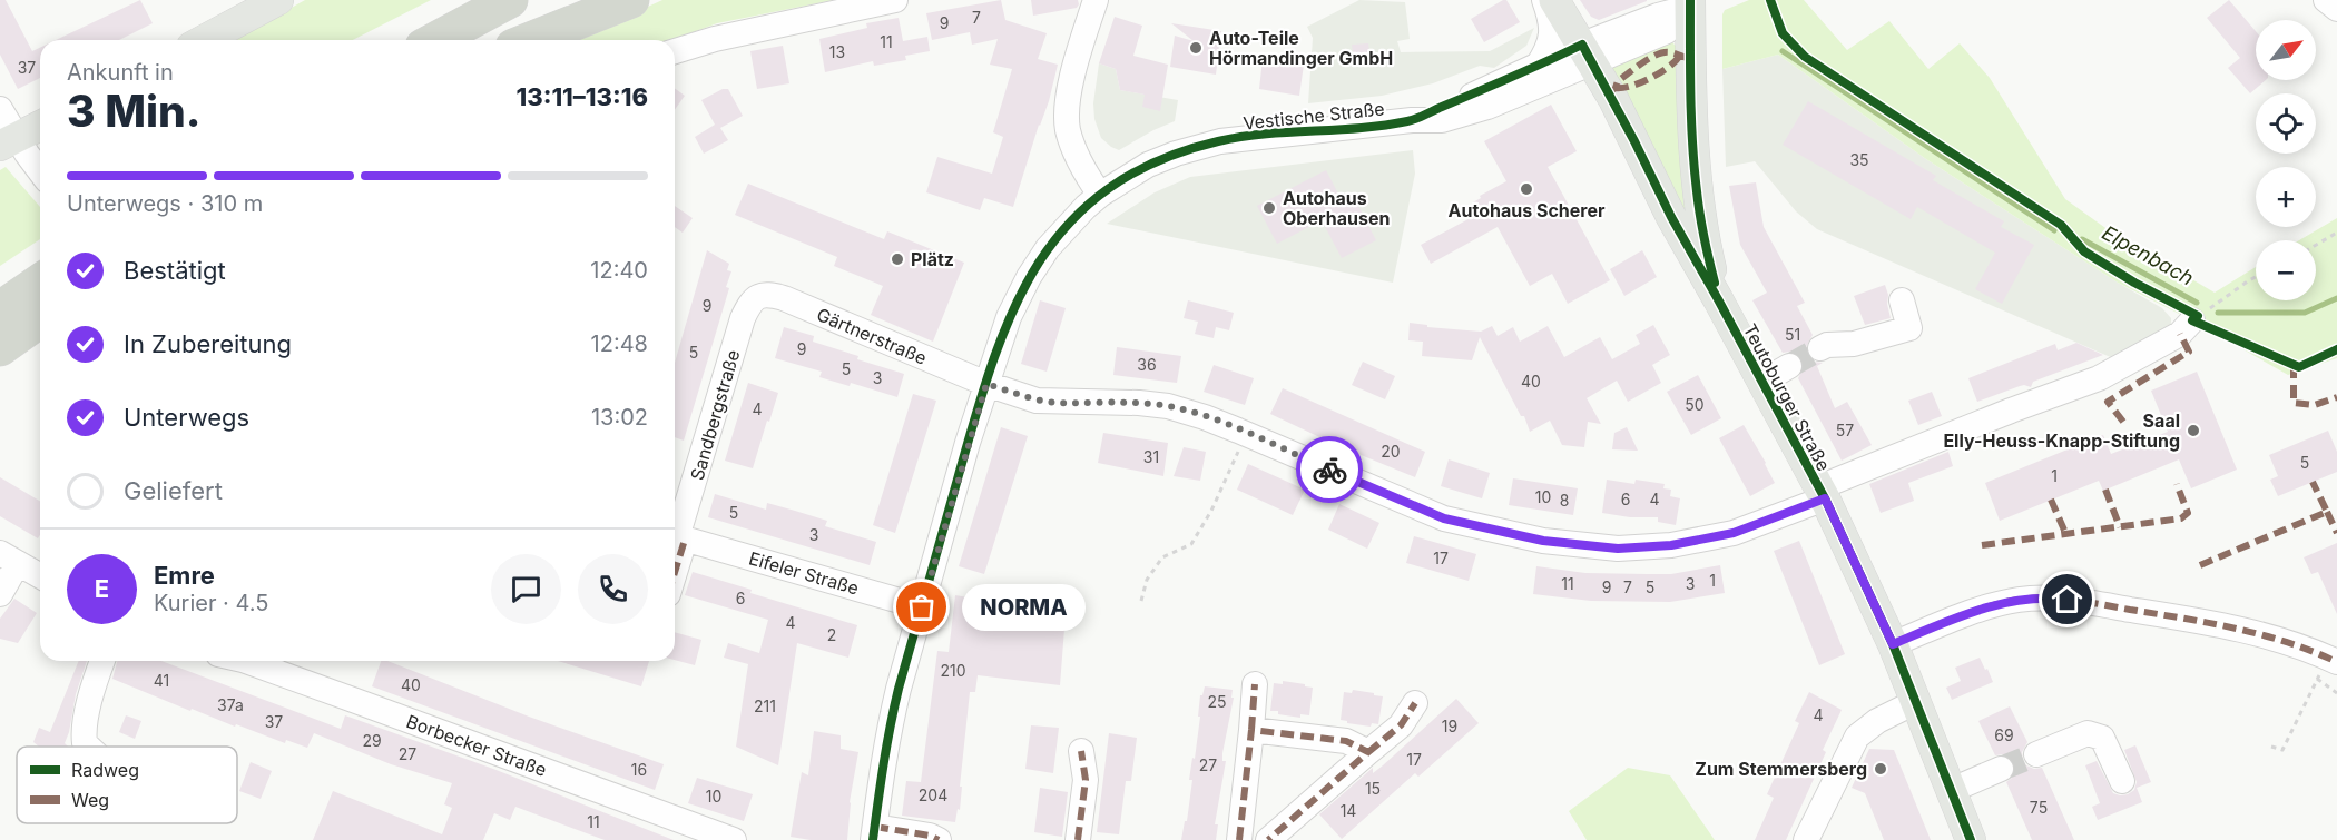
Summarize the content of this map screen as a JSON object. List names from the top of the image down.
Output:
{
  "streets": {
    "main road": ["Teutoburger Straße"],
    "street": [
      "Vestische Straße",
      "Gärtnerstraße",
      "Sandbergstraße",
      "Eifeler Straße",
      "Borbecker Straße"
    ]
  },
  "crossings": [
    ["Vestische Straße", "Gärtnerstraße"],
    ["Vestische Straße", "Teutoburger Straße"],
    ["Vestische Straße", "Eifeler Straße"],
    ["Gärtnerstraße", "Teutoburger Straße"],
    ["Gärtnerstraße", "Sandbergstraße"],
    ["Sandbergstraße", "Eifeler Straße"]
  ],
  "water": ["Elpenbach"],
  "places": [
    "Auto-Teile Hörmandinger GmbH",
    "Autohaus Scherer",
    "Autohaus Oberhausen",
    "Plätz",
    "Saal Elly-Heuss-Knapp-Stiftung",
    "NORMA",
    "Zum Stemmersberg"
  ],
  "house_numbers": [
    "7",
    "9",
    "11",
    "13",
    "37",
    "35",
    "9",
    "51",
    "9",
    "5",
    "36",
    "5",
    "3",
    "40",
    "50",
    "4",
    "57",
    "20",
    "31",
    "5",
    "1",
    "10",
    "6",
    "4",
    "8",
    "5",
    "3",
    "17",
    "1",
    "11",
    "3",
    "9",
    "7",
    "5",
    "6",
    "4",
    "2",
    "210",
    "41",
    "40",
    "25",
    "37a",
    "211",
    "4",
    "37",
    "19",
    "69",
    "29",
    "27",
    "17",
    "27",
    "16",
    "15",
    "204",
    "10",
    "75",
    "14",
    "11"
  ],
  "legend": ["Radweg", "Weg"],
  "north": "top right",
  "page": {
    "map_buttons": ["+", "−"],
    "heading": ["3 Min.", "Ankunft in", "13:11–13:16"],
    "panel": ["Emre", "Kurier · 4.5"],
    "bar": "Unterwegs · 310 m",
    "list": [
      ["Bestätigt", "12:40"],
      ["In Zubereitung", "12:48"],
      ["Unterwegs", "13:02"],
      "Geliefert"
    ],
    "round": "E",
    "bubble": "NORMA"
  }
}
